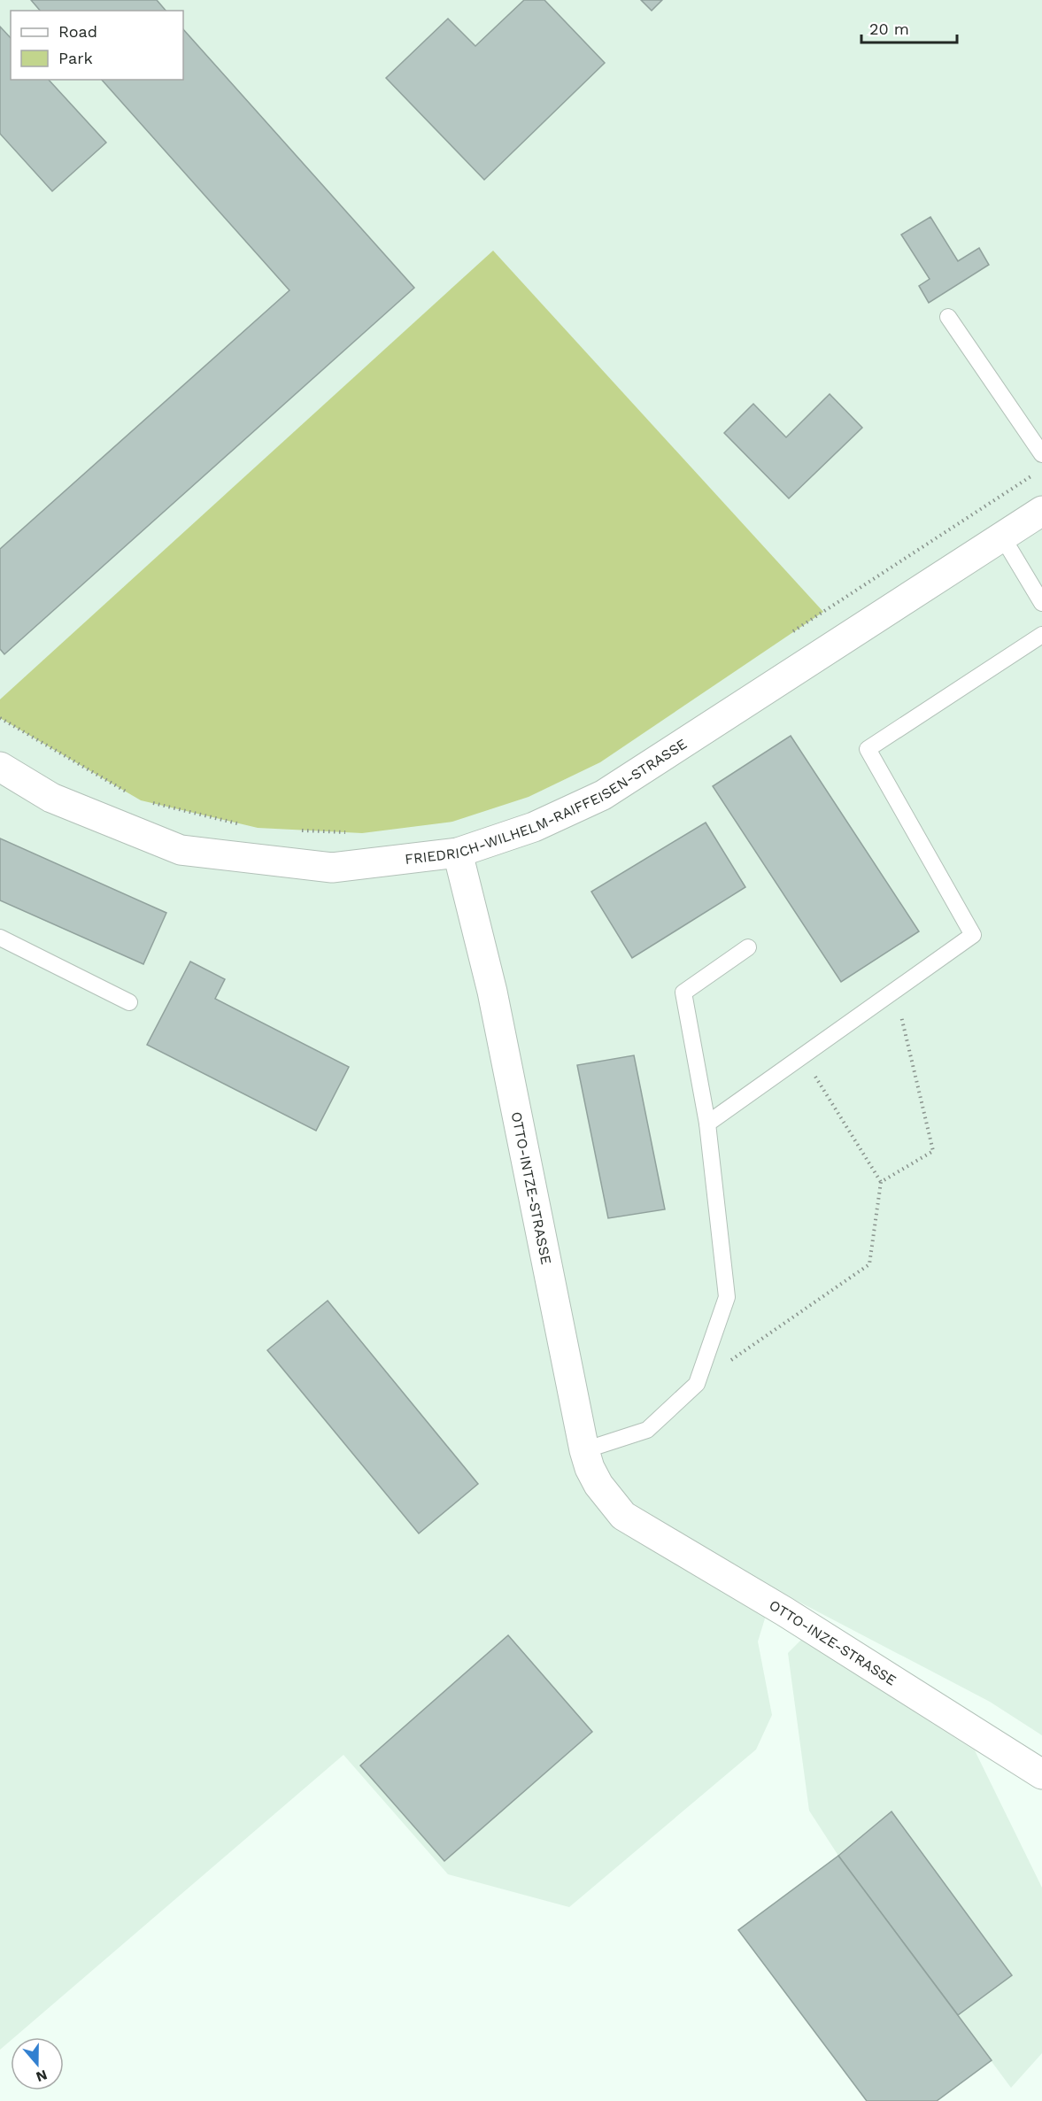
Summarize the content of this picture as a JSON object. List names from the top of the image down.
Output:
{
  "streets": {
    "street": ["FRIEDRICH-WILHELM-RAIFFEISEN-STRASSE", "OTTO-INTZE-STRASSE", "OTTO-INZE-STRASSE"]
  },
  "crossings": [
    ["FRIEDRICH-WILHELM-RAIFFEISEN-STRASSE", "OTTO-INTZE-STRASSE"],
    ["OTTO-INTZE-STRASSE", "OTTO-INZE-STRASSE"]
  ],
  "legend": ["Road", "Park"],
  "scale_bar": "20 m",
  "north": "bottom"
}
